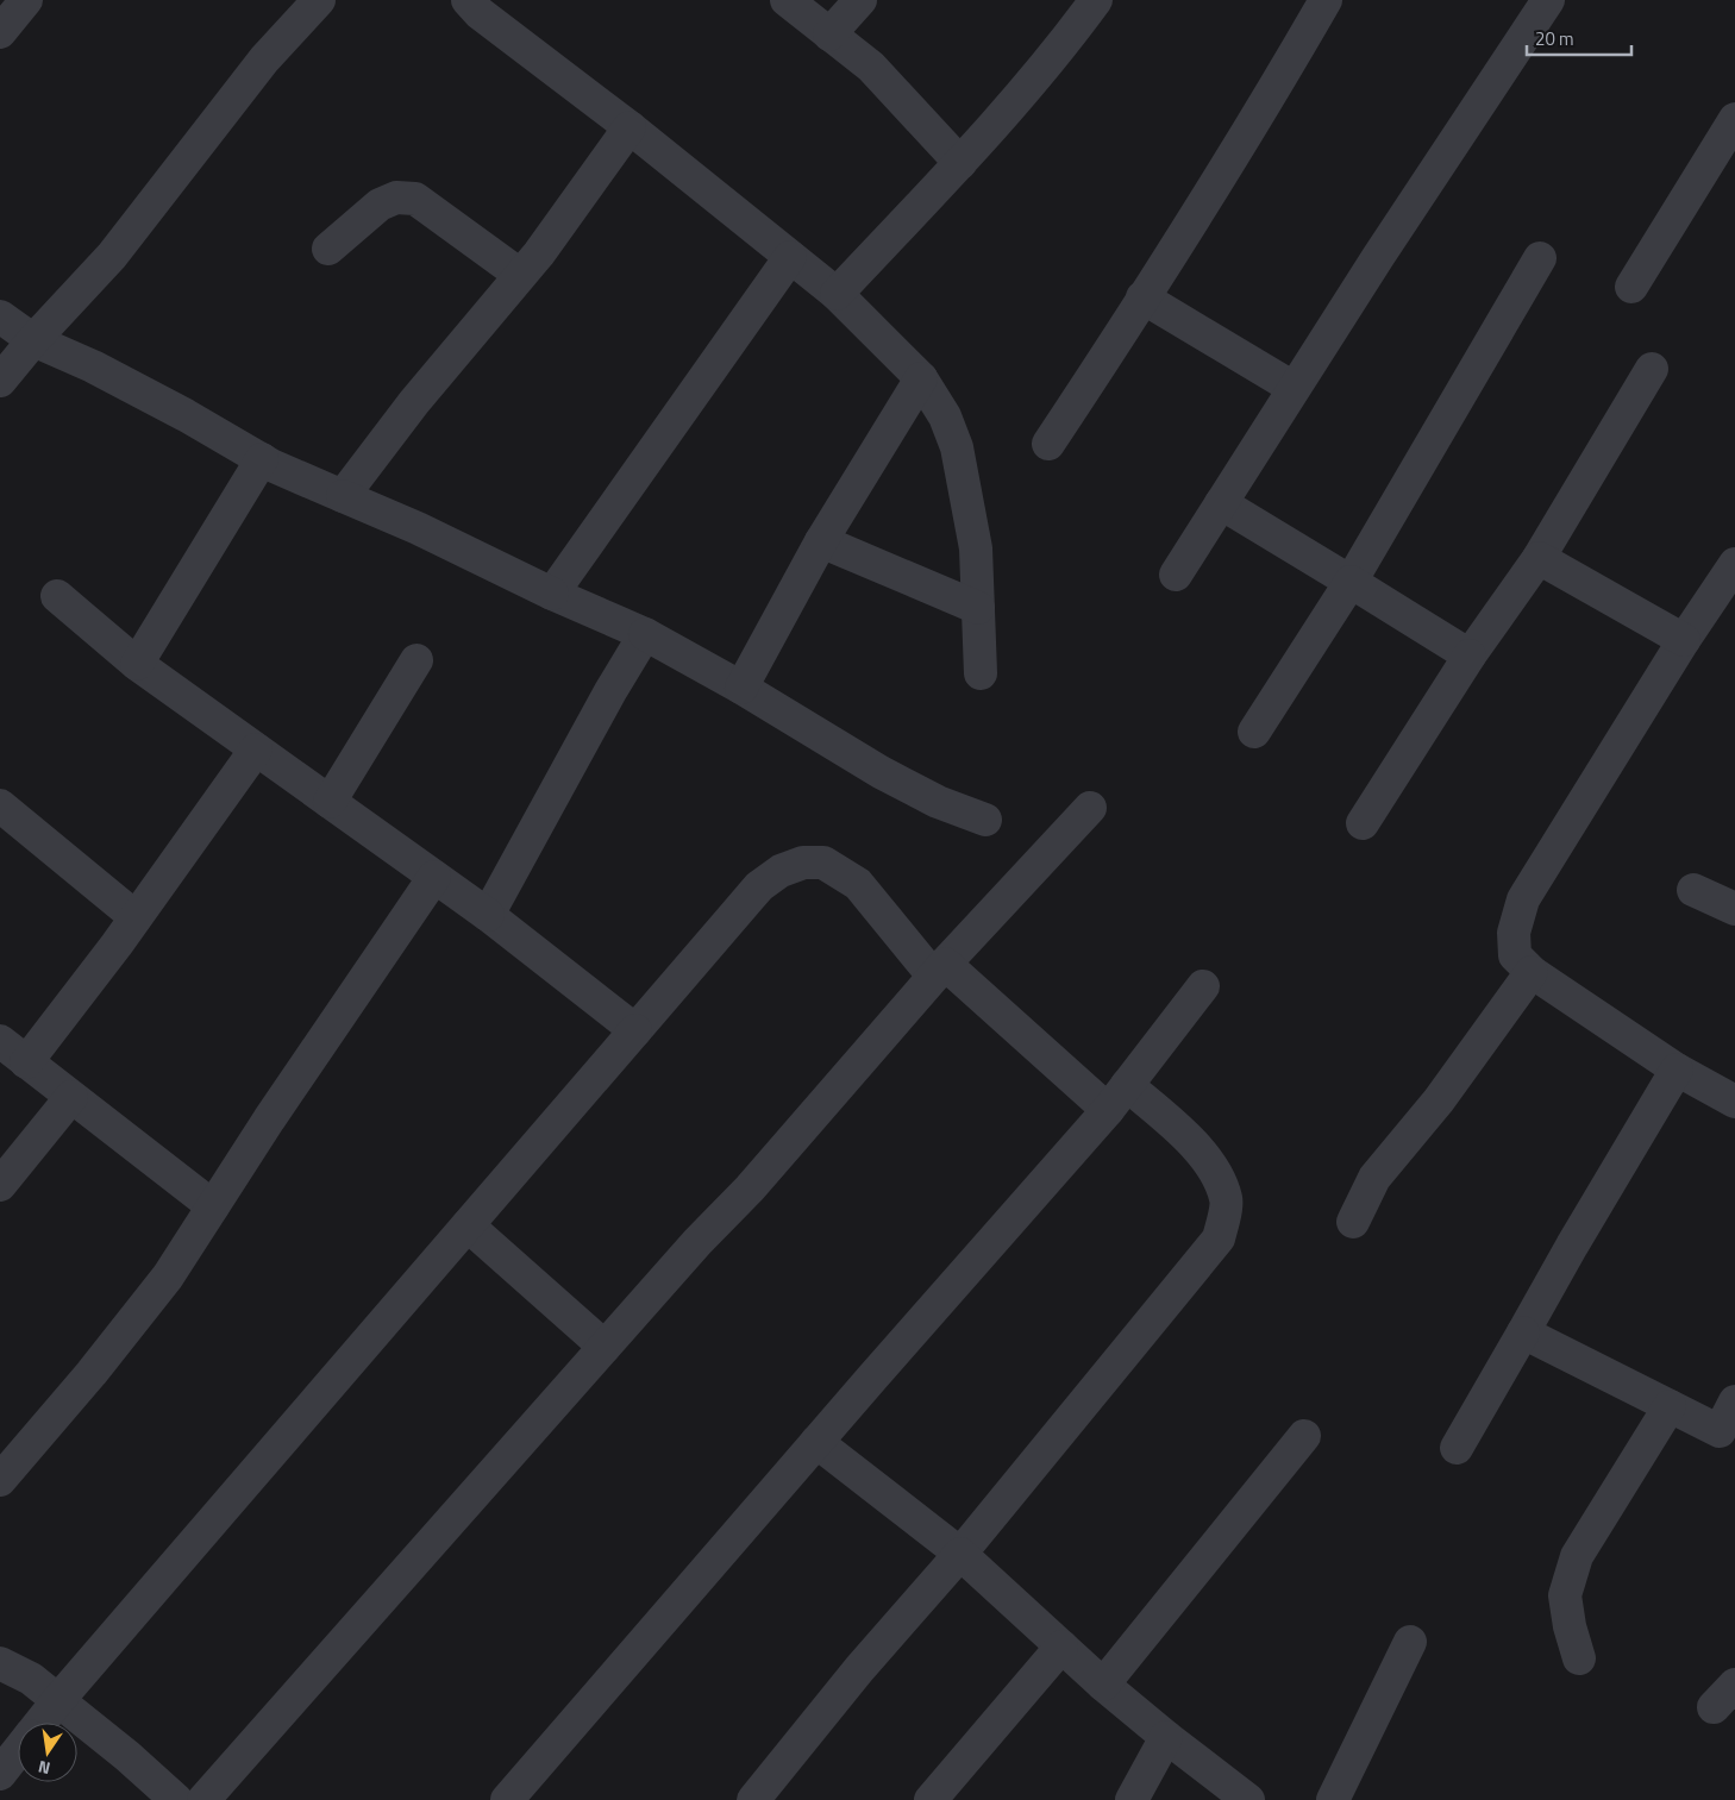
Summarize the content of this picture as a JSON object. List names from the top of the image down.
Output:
{
  "scale_bar": "20 m",
  "north": "bottom"
}
